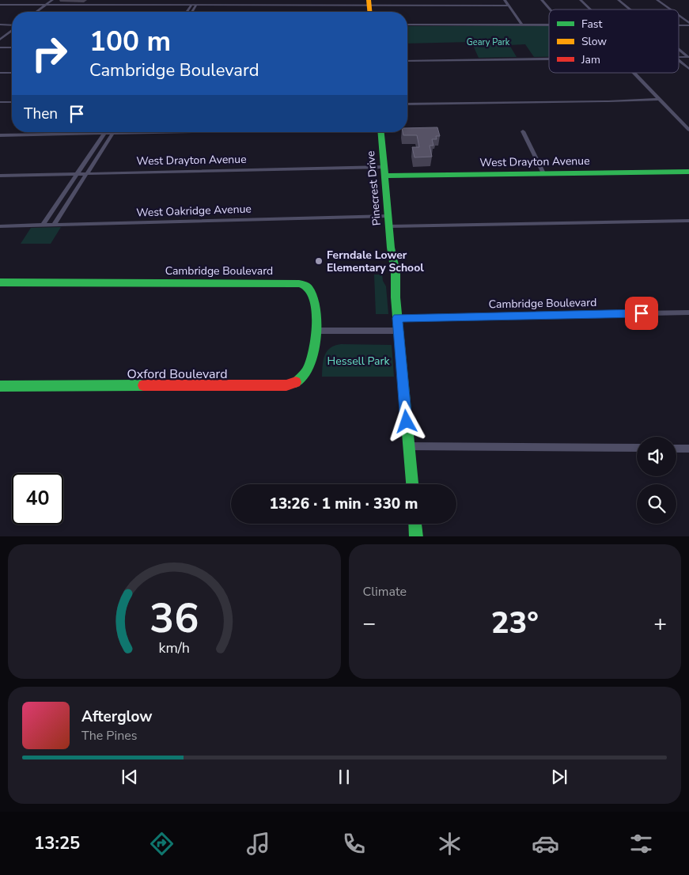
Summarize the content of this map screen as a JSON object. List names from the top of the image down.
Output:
{
  "streets": {
    "street": [
      "West Drayton Avenue",
      "Pinecrest Drive",
      "West Oakridge Avenue",
      "Cambridge Boulevard",
      "Oxford Boulevard"
    ]
  },
  "crossings": [
    ["West Drayton Avenue", "Pinecrest Drive"],
    ["Pinecrest Drive", "West Oakridge Avenue"],
    ["Pinecrest Drive", "Cambridge Boulevard"],
    ["Cambridge Boulevard", "Oxford Boulevard"]
  ],
  "parks": ["Geary Park", "Hessell Park"],
  "places": ["Ferndale Lower Elementary School"],
  "legend": ["Fast", "Slow", "Jam"],
  "page": {
    "turn": ["100 m", "Cambridge Boulevard"],
    "then": "Then",
    "limit": "40",
    "trip": "13:26 · 1 min · 330 m",
    "tile": "Climate",
    "heat": ["−", "23°", "+"],
    "song": ["Afterglow", "The Pines"],
    "tabs": "13:25",
    "gauge": ["36", "km/h"]
  }
}
